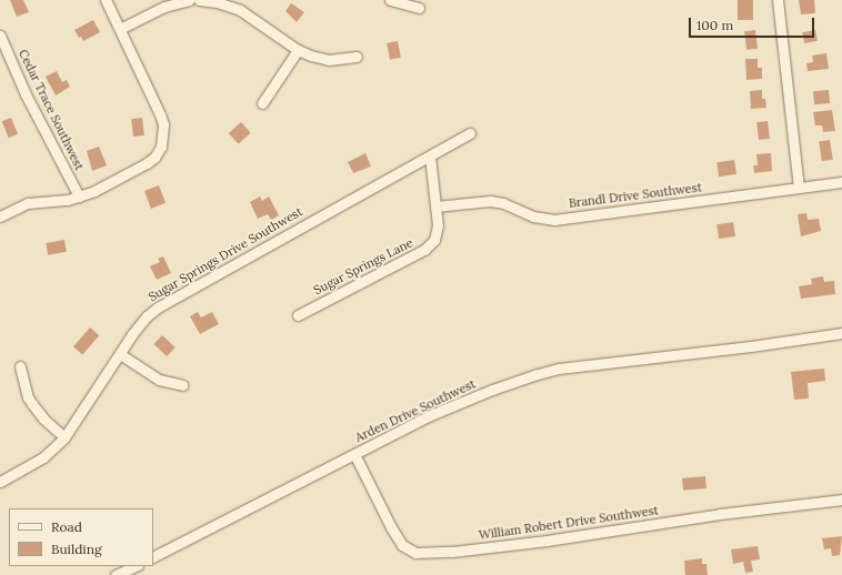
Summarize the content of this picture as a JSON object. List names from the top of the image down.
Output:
{
  "streets": {
    "street": [
      "Cedar Trace Southwest",
      "Brandl Drive Southwest",
      "Sugar Springs Drive Southwest",
      "Sugar Springs Lane",
      "Arden Drive Southwest",
      "William Robert Drive Southwest"
    ]
  },
  "crossings": [
    ["Brandl Drive Southwest", "Sugar Springs Lane"],
    ["Sugar Springs Drive Southwest", "Sugar Springs Lane"],
    ["Arden Drive Southwest", "William Robert Drive Southwest"]
  ],
  "legend": ["Road", "Building"],
  "scale_bar": "100 m"
}
